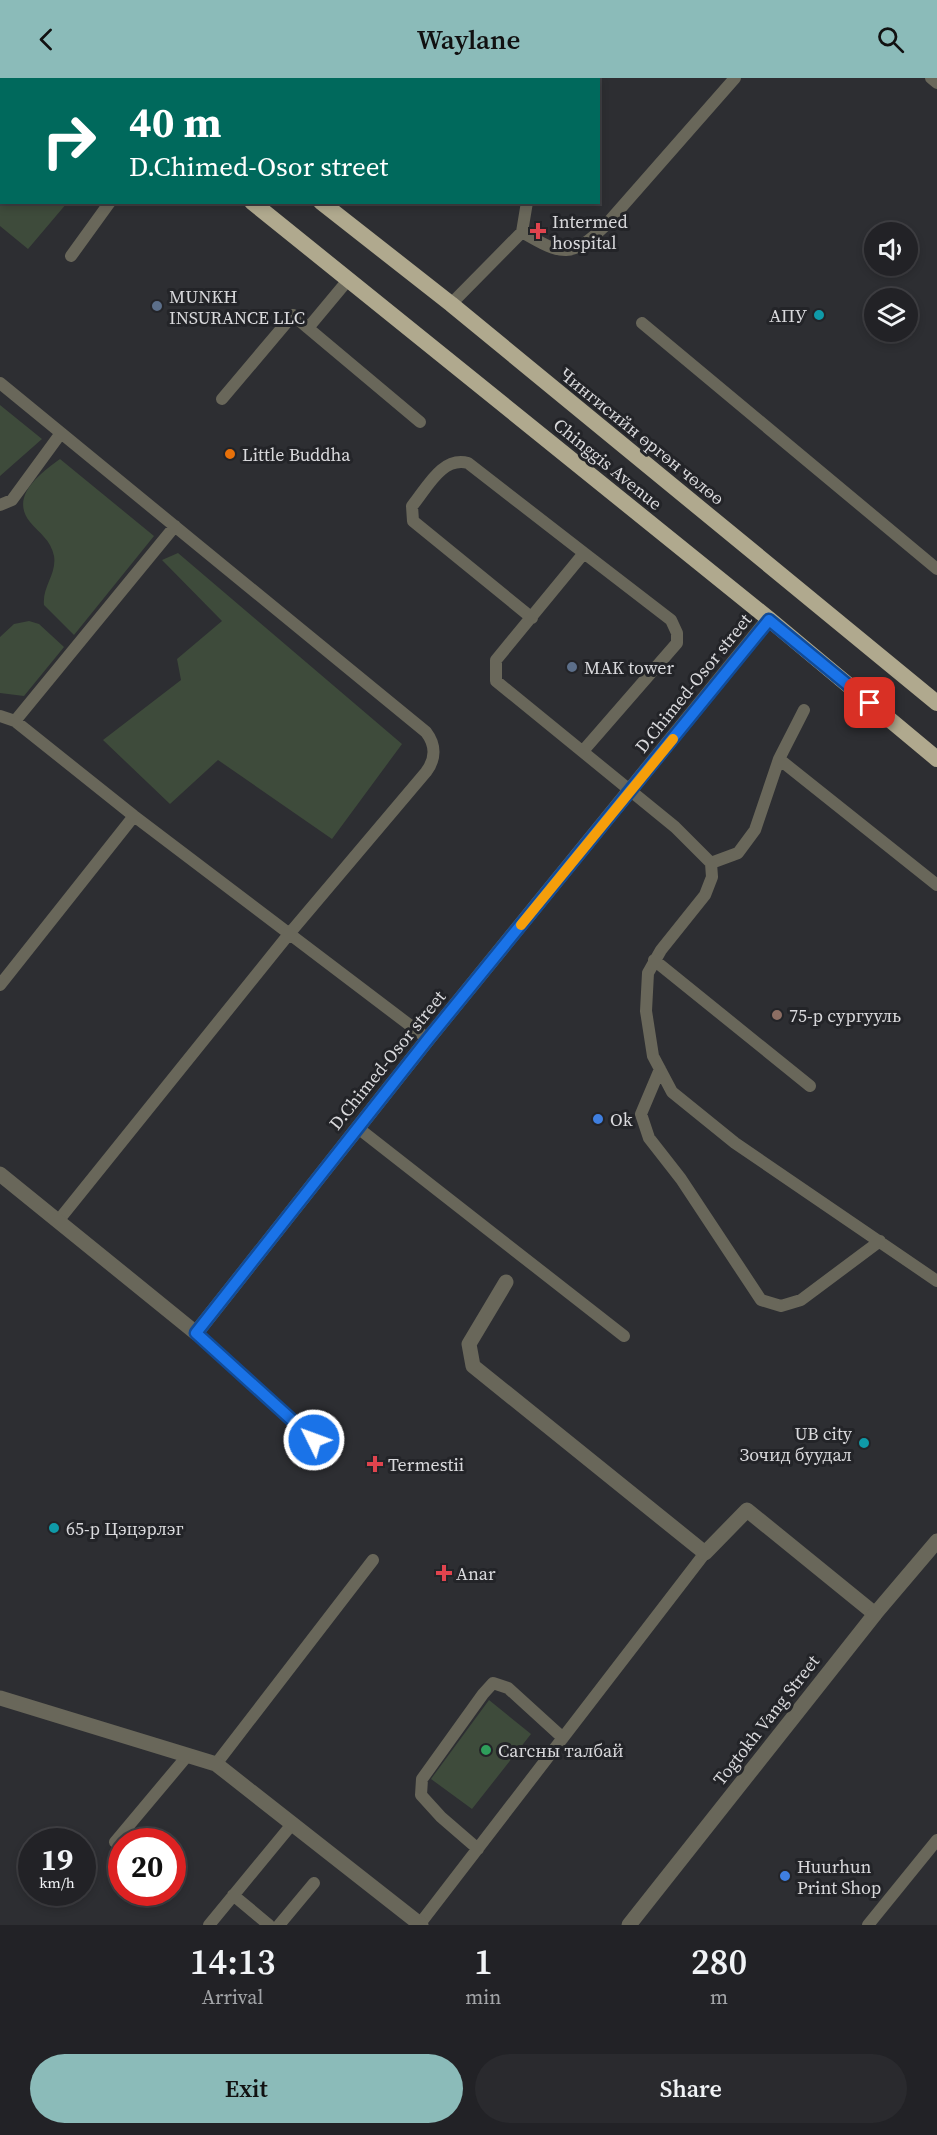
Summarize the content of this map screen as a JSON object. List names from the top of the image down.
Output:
{
  "streets": {
    "highway": ["Чингисийн өргөн чөлөө", "Chinggis Avenue"],
    "street": ["D.Chimed-Osor street", "Togtokh Vang Street"]
  },
  "crossings": [
    ["Chinggis Avenue", "D.Chimed-Osor street"]
  ],
  "places": {
    "health": ["Intermed hospital", "Termestii", "Anar"],
    "other": [
      "MUNKH INSURANCE LLC",
      "АПУ",
      "Little Buddha",
      "MAK tower",
      "75-р сургууль",
      "Ok",
      "UB city Зочид буудал",
      "65-р Цэцэрлэг",
      "Сагсны талбай",
      "Huurhun Print Shop"
    ]
  },
  "page": {
    "header": "Waylane",
    "turn": ["40 m", "D.Chimed-Osor street"],
    "speed": "19 km/h",
    "limit": "20",
    "eta": [
      "14:13",
      "Arrival",
      "1",
      "min",
      "280",
      "m"
    ],
    "buttons": ["Exit", "Share"]
  }
}
